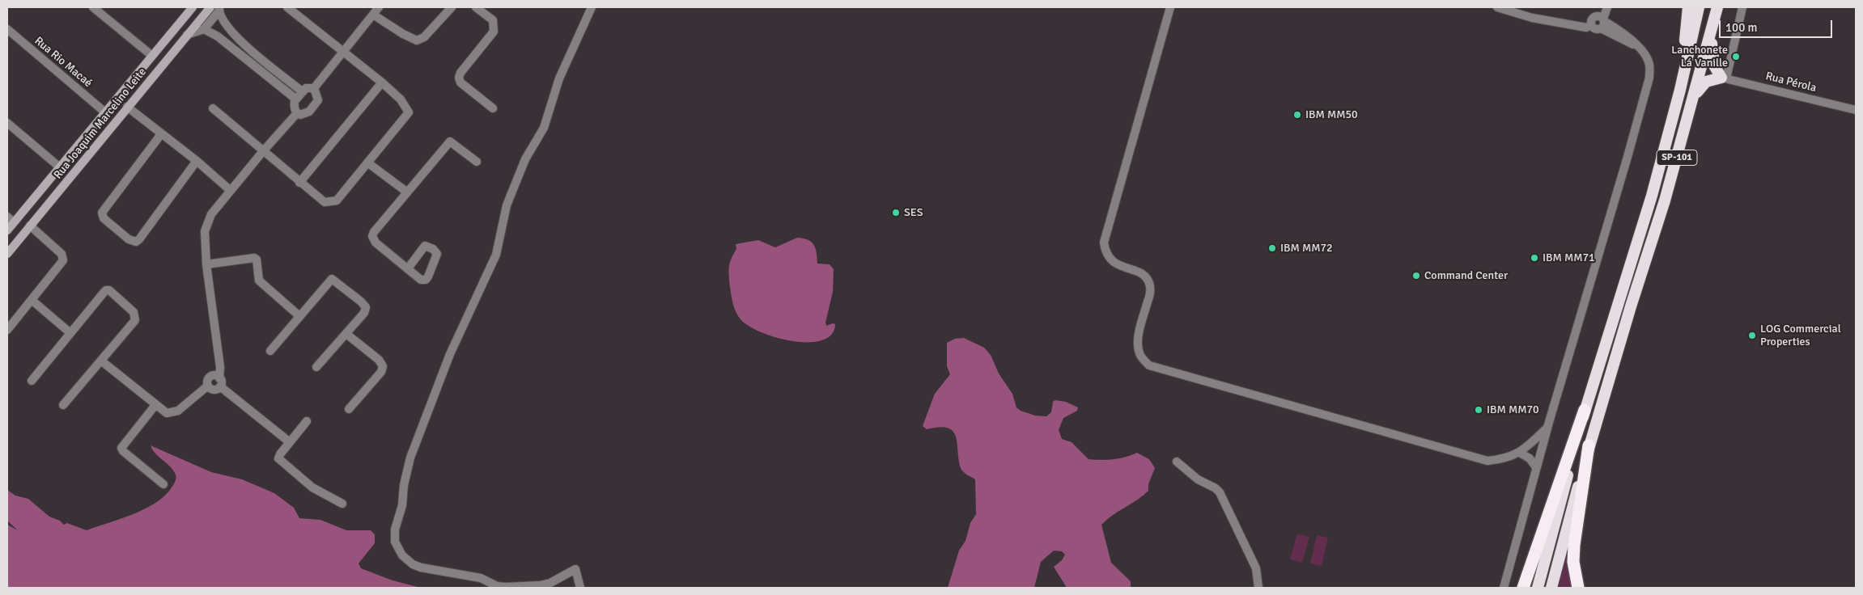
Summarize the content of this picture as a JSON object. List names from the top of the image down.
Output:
{
  "streets": {
    "highway": ["SP-101"],
    "main road": ["Rua Joaquim Marcelino Leite"],
    "street": ["Rua Rio Macaé", "Rua Pérola"]
  },
  "crossings": [
    ["Rua Rio Macaé", "Rua Joaquim Marcelino Leite"]
  ],
  "places": [
    "Lanchonete Lá Vanille",
    "IBM MM50",
    "SES",
    "IBM MM72",
    "IBM MM71",
    "Command Center",
    "LOG Commercial Properties",
    "IBM MM70"
  ],
  "scale_bar": "100 m"
}
